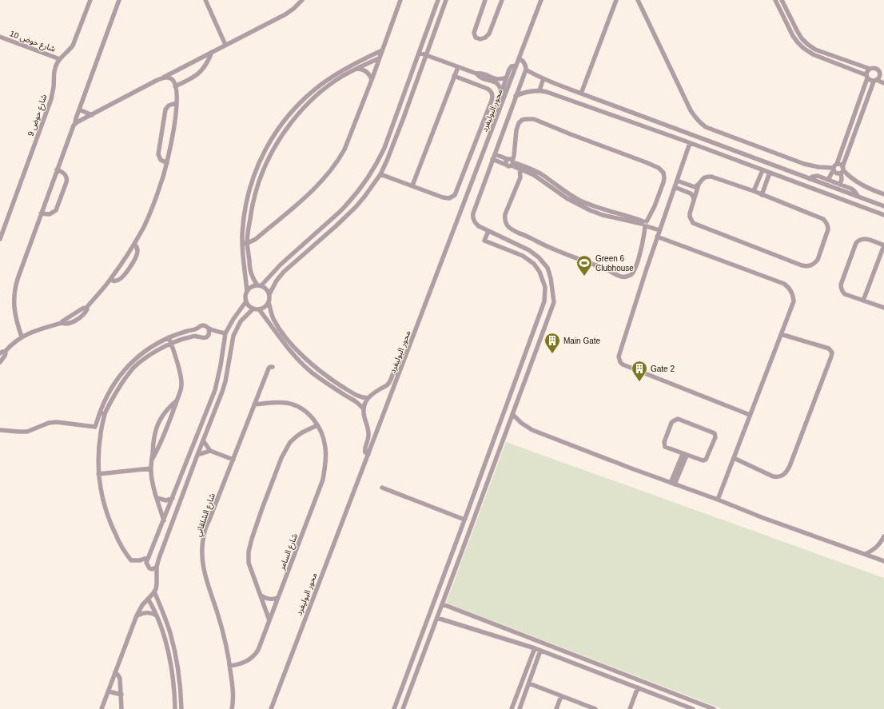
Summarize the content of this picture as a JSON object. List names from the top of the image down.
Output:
{
  "streets": {
    "street": [
      "شارع حوض 10",
      "محور البوليفرد",
      "شارع حوض 9",
      "شارع الشلقاني",
      "شارع السامر"
    ]
  },
  "crossings": [
    ["شارع حوض 10", "شارع حوض 9"],
    ["شارع الشلقاني", "شارع السامر"]
  ],
  "places": {
    "sports": ["Green 6 Clubhouse"],
    "building": ["Main Gate", "Gate 2"]
  }
}
